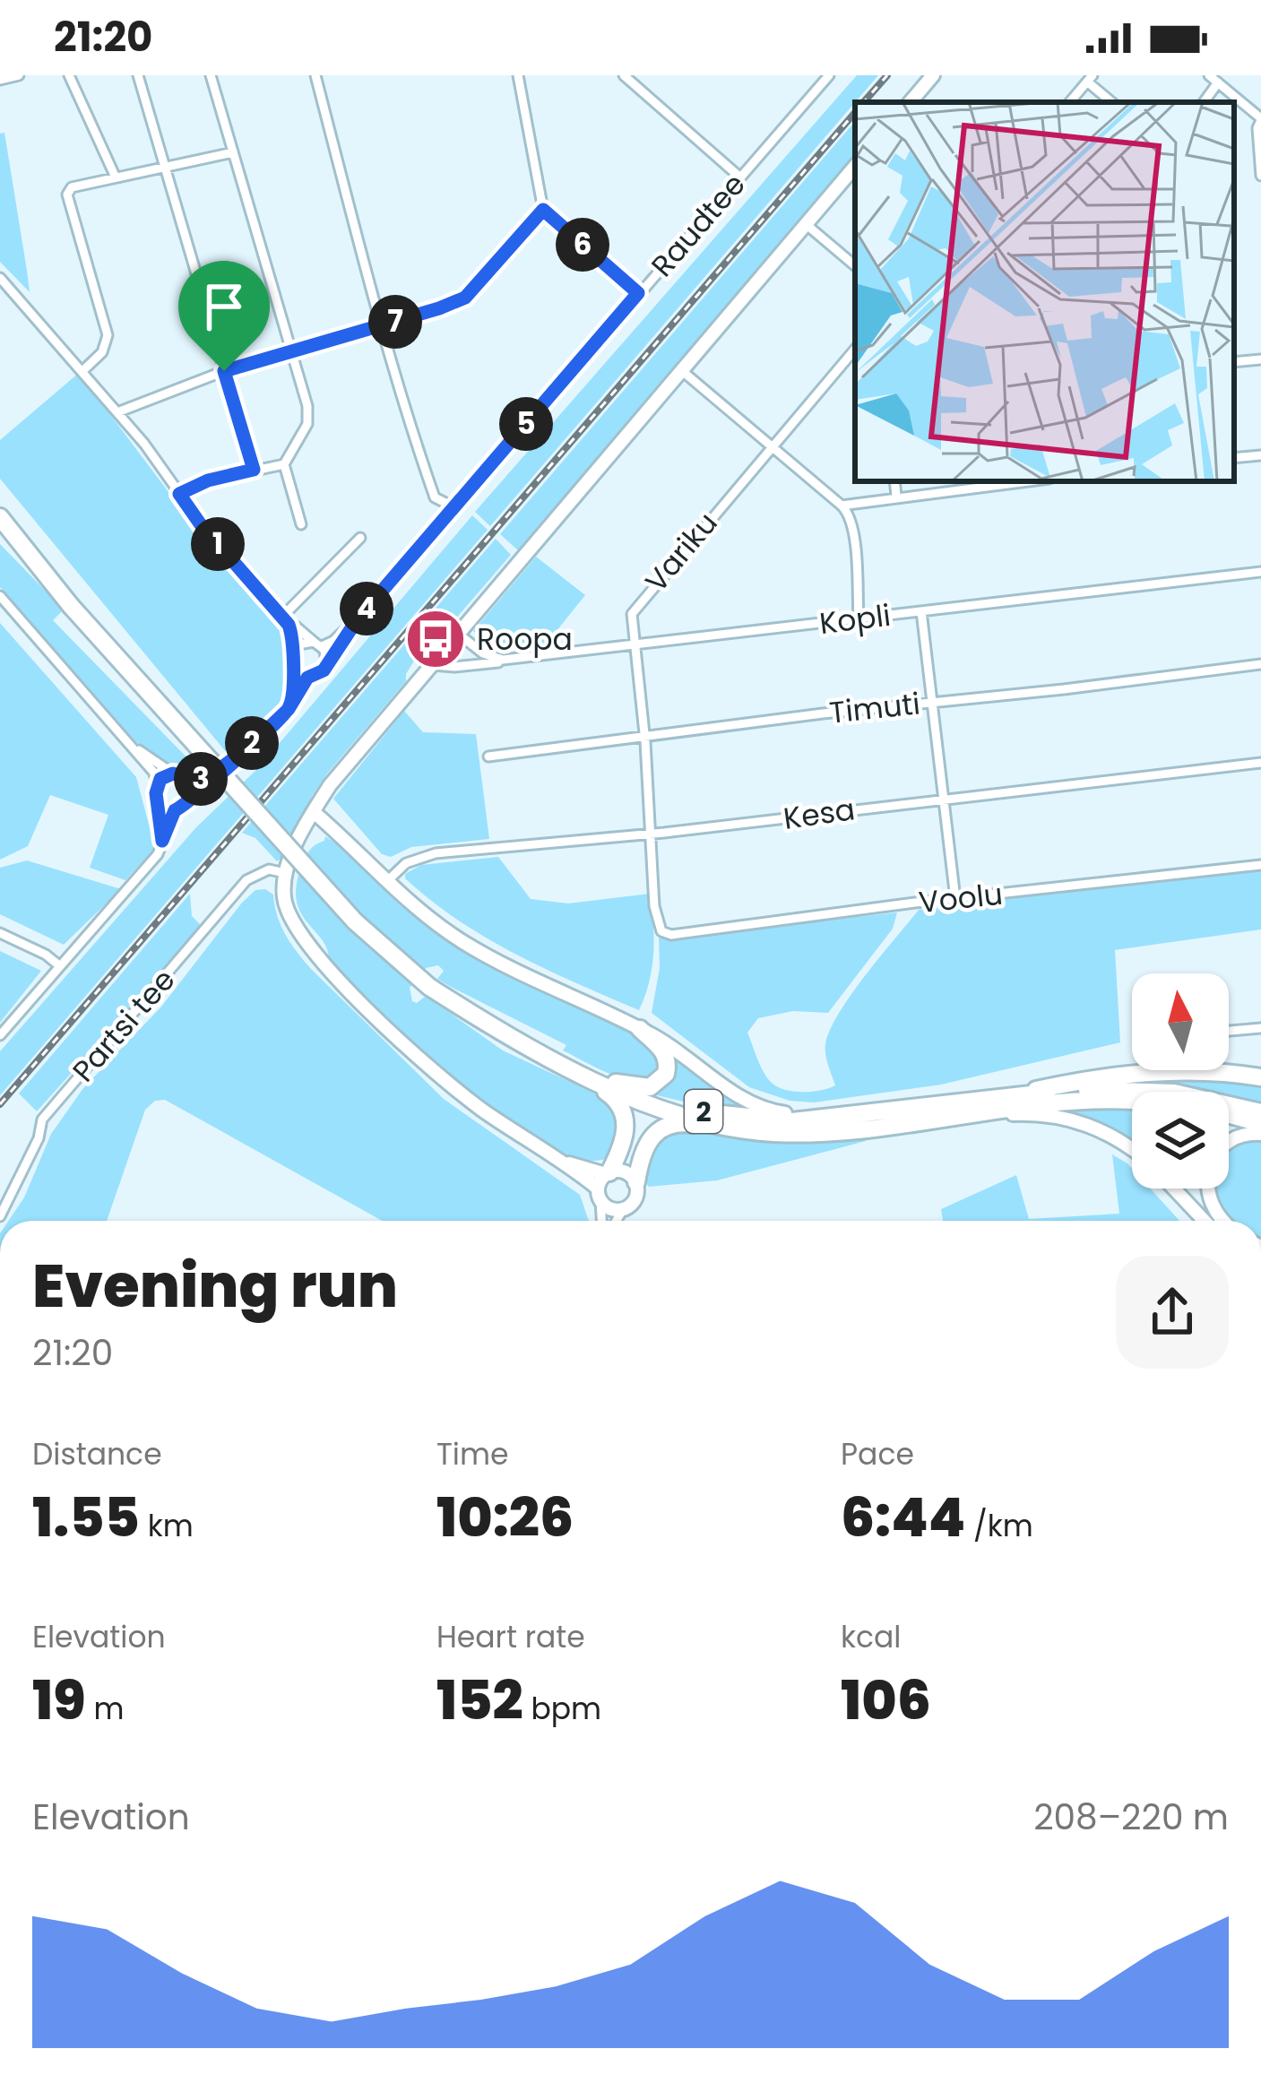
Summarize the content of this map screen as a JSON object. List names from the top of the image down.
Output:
{
  "streets": {
    "highway": ["2"],
    "street": [
      "Raudtee",
      "Variku",
      "Kopli",
      "Timuti",
      "Kesa",
      "Voolu",
      "Partsi tee"
    ]
  },
  "crossings": [
    ["Variku", "Kopli"],
    ["Variku", "Timuti"],
    ["Variku", "Kesa"],
    ["Variku", "Voolu"]
  ],
  "places": {
    "bus stop": ["Roopa"]
  },
  "north": "top",
  "page": {
    "status": "21:20",
    "pins": [
      "6",
      "7",
      "5",
      "1",
      "4",
      "2",
      "3"
    ],
    "heading": ["Evening run", "21:20"],
    "stats": [
      ["Distance", "1.55 km"],
      ["Time", "10:26"],
      ["Pace", "6:44 /km"],
      ["Elevation", "19 m"],
      ["Heart rate", "152 bpm"],
      ["kcal", "106"]
    ],
    "chart": ["Elevation", "208–220 m"]
  }
}
